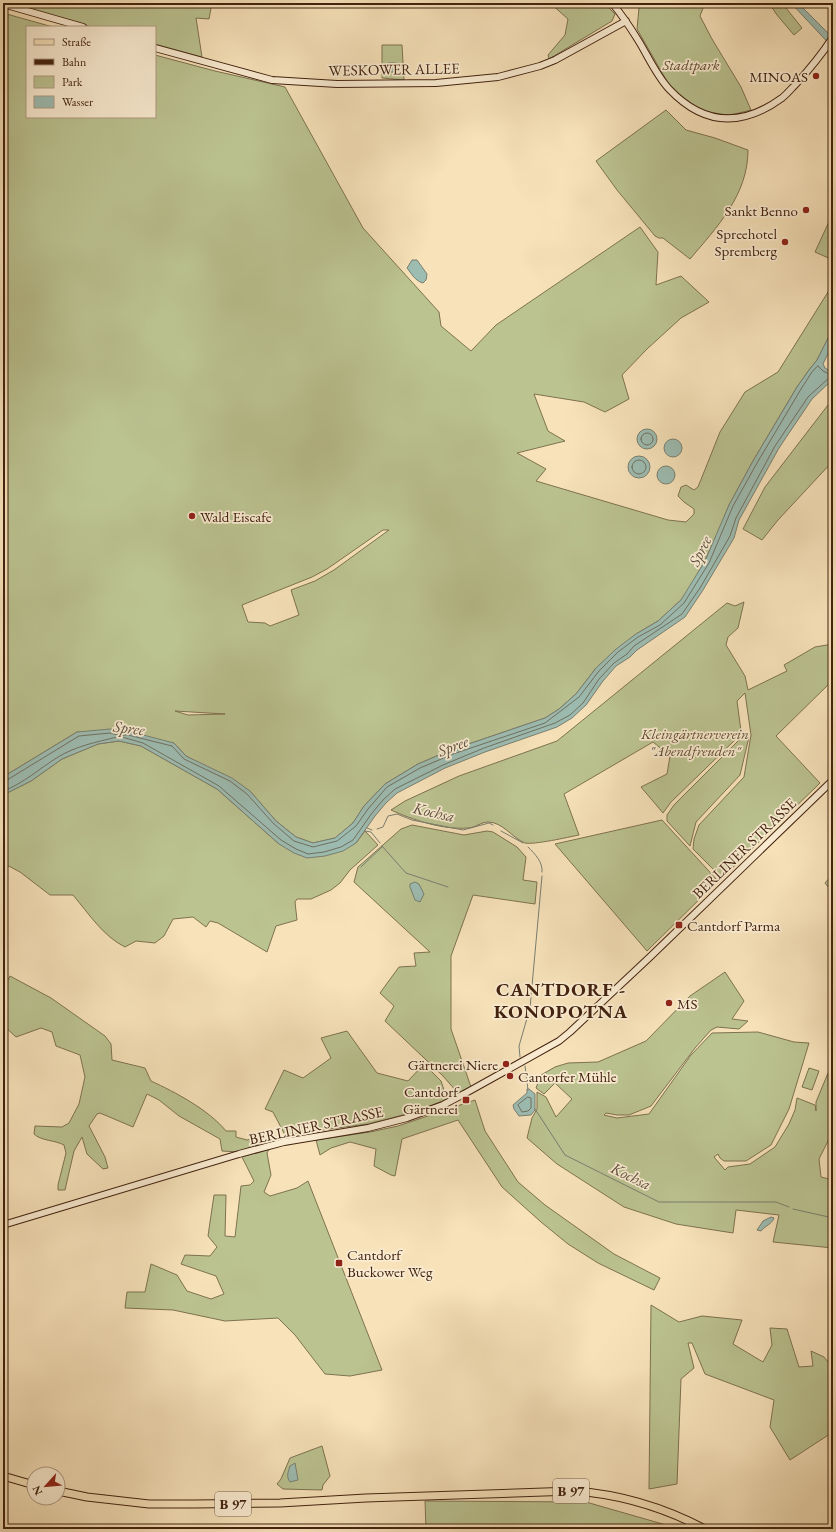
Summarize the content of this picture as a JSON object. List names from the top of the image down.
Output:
{
  "streets": {
    "main road": ["WESKOWER ALLEE", "BERLINER STRASSE", "B 97"]
  },
  "districts": ["CANTDORF - KONOPOTNA"],
  "water": ["Spree", "Kochsa"],
  "parks": ["Stadtpark", "Kleingärtnerverein \"Abendfreuden\""],
  "places": {
    "other": [
      "MINOAS",
      "Sankt Benno",
      "Spreehotel Spremberg",
      "Wald Eiscafe",
      "MS",
      "Gärtnerei Niere",
      "Cantorfer Mühle"
    ],
    "transit": ["Cantdorf Parma", "Cantdorf Gärtnerei", "Cantdorf Buckower Weg"]
  },
  "legend": [
    "Straße",
    "Bahn",
    "Park",
    "Wasser"
  ],
  "north": "bottom left"
}
